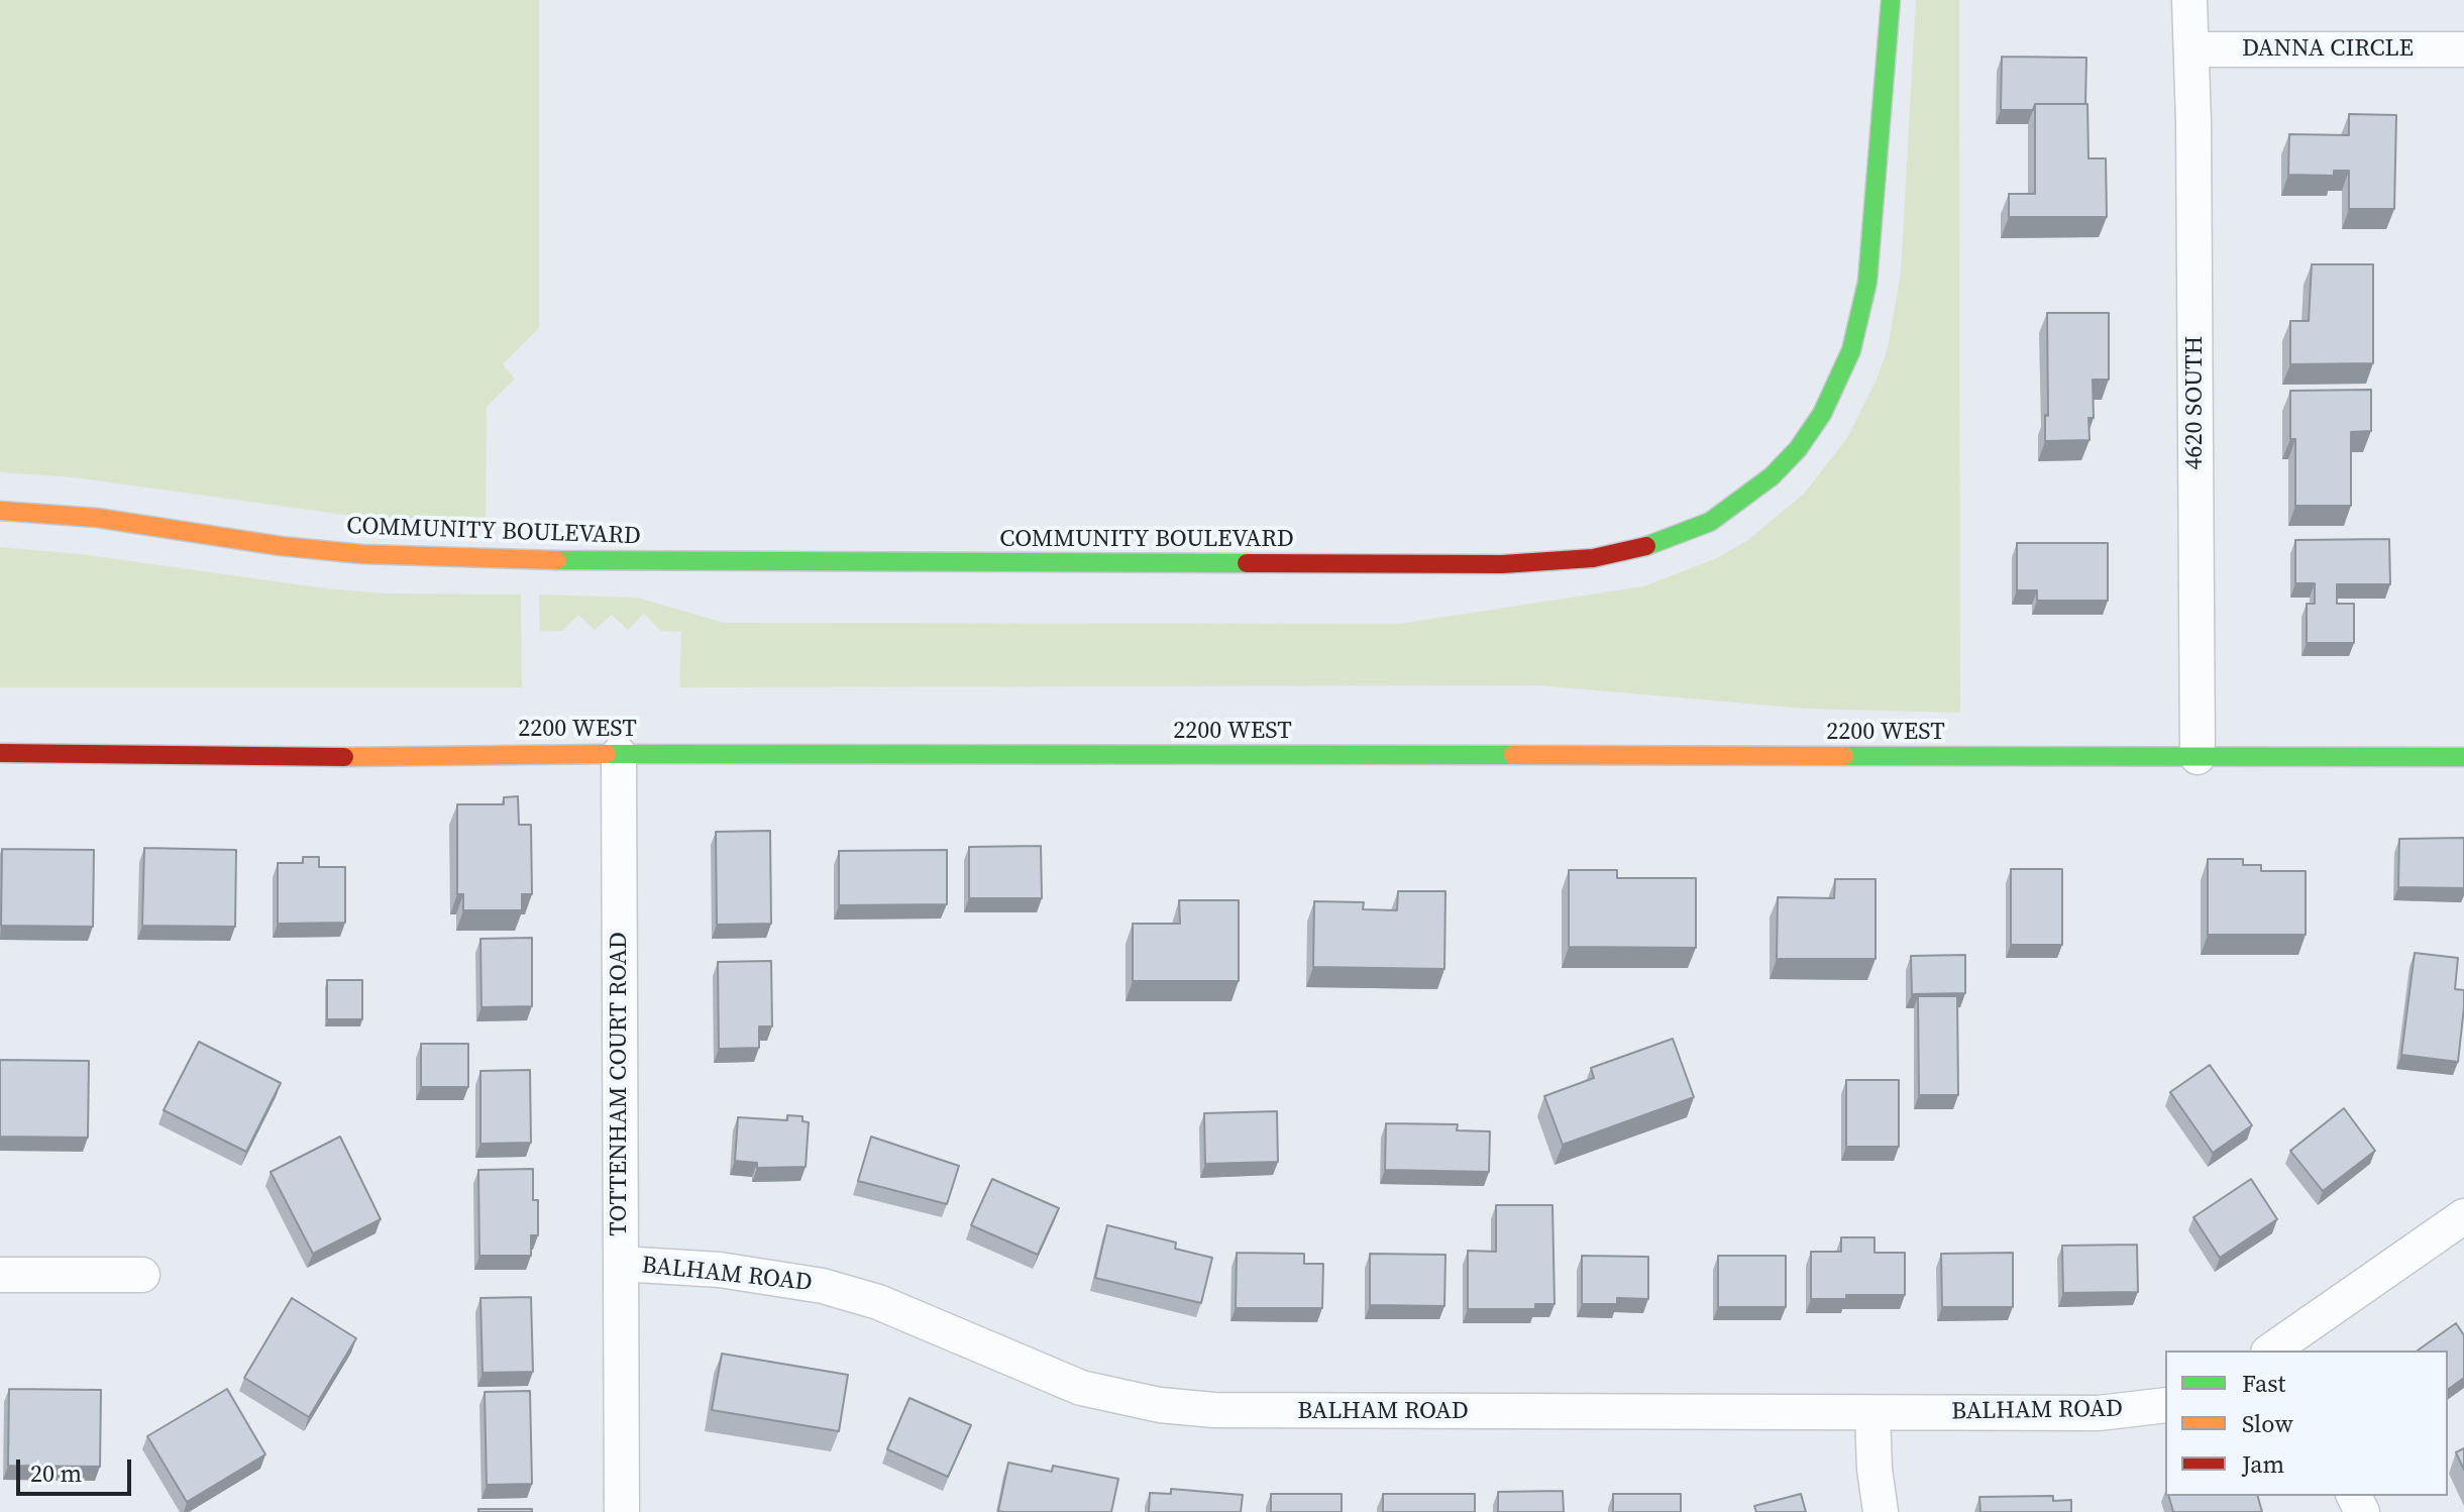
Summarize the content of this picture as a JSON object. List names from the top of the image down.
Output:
{
  "streets": {
    "street": [
      "DANNA CIRCLE",
      "4620 SOUTH",
      "COMMUNITY BOULEVARD",
      "2200 WEST",
      "TOTTENHAM COURT ROAD",
      "BALHAM ROAD"
    ]
  },
  "crossings": [
    ["DANNA CIRCLE", "4620 SOUTH"],
    ["4620 SOUTH", "2200 WEST"],
    ["2200 WEST", "TOTTENHAM COURT ROAD"],
    ["TOTTENHAM COURT ROAD", "BALHAM ROAD"]
  ],
  "legend": ["Fast", "Slow", "Jam"],
  "scale_bar": "20 m"
}
